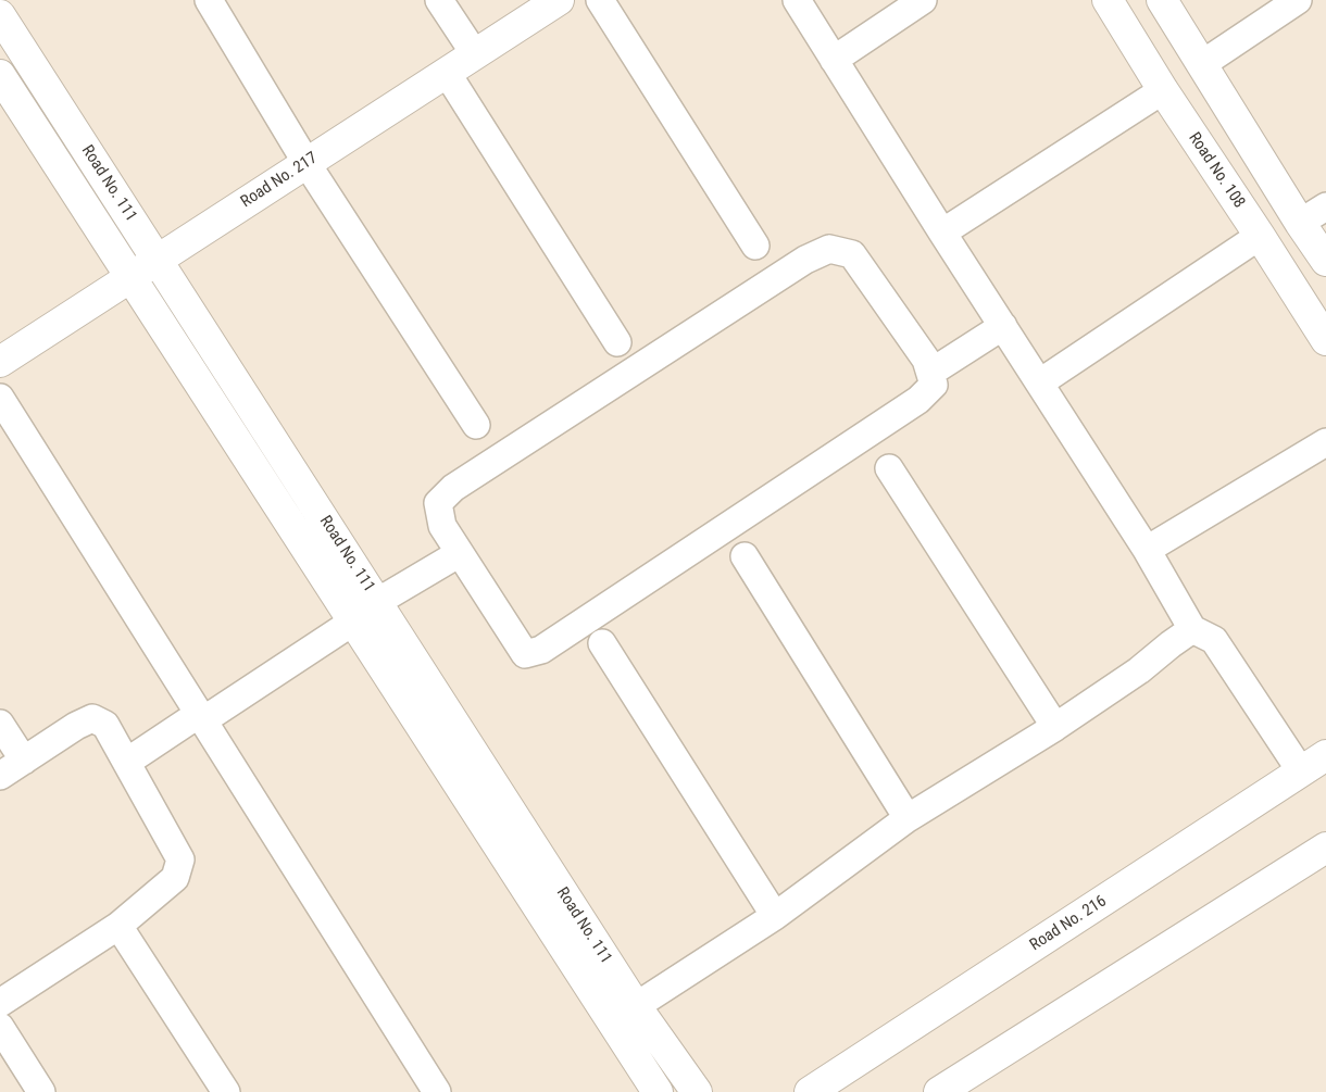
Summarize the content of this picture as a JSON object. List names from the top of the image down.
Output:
{
  "streets": {
    "street": [
      "Road No. 108",
      "Road No. 217",
      "Road No. 111",
      "Road No. 216"
    ]
  },
  "crossings": [
    ["Road No. 217", "Road No. 111"]
  ]
}
